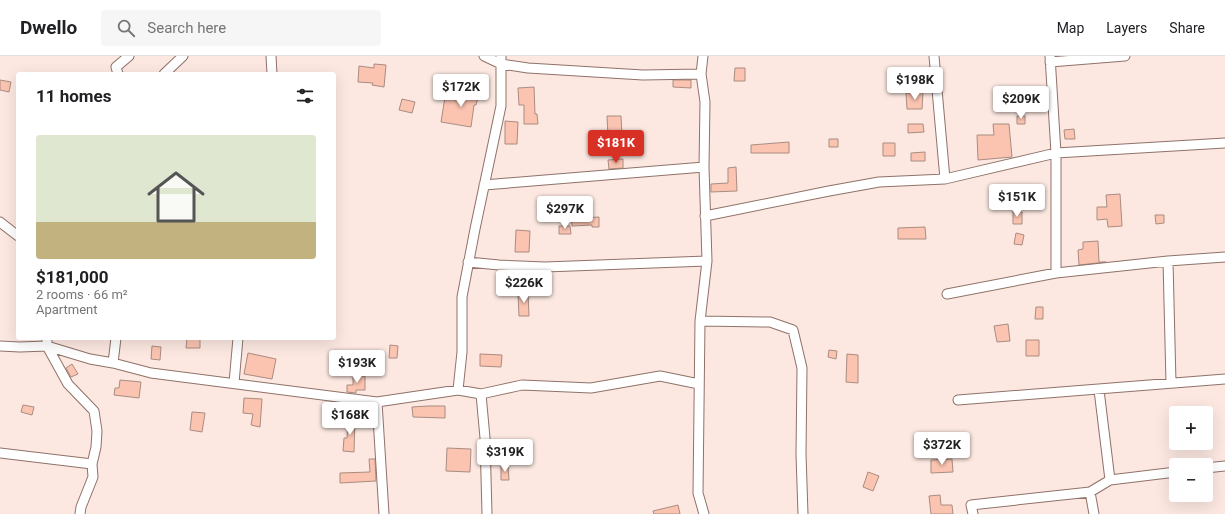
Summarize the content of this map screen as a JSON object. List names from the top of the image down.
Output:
{
  "page": {
    "header": "Dwello",
    "search": "Search here",
    "nav": ["Map", "Layers", "Share"],
    "price": [
      "$198K",
      "$172K",
      "$209K",
      "$181K",
      "$151K",
      "$297K",
      "$226K",
      "$193K",
      "$168K",
      "$372K",
      "$319K"
    ],
    "heading": "11 homes",
    "list": [
      {
        "name": "$181,000",
        "note": "2 rooms · 66 m² · Apartment"
      }
    ],
    "map_buttons": ["+", "−"]
  }
}
